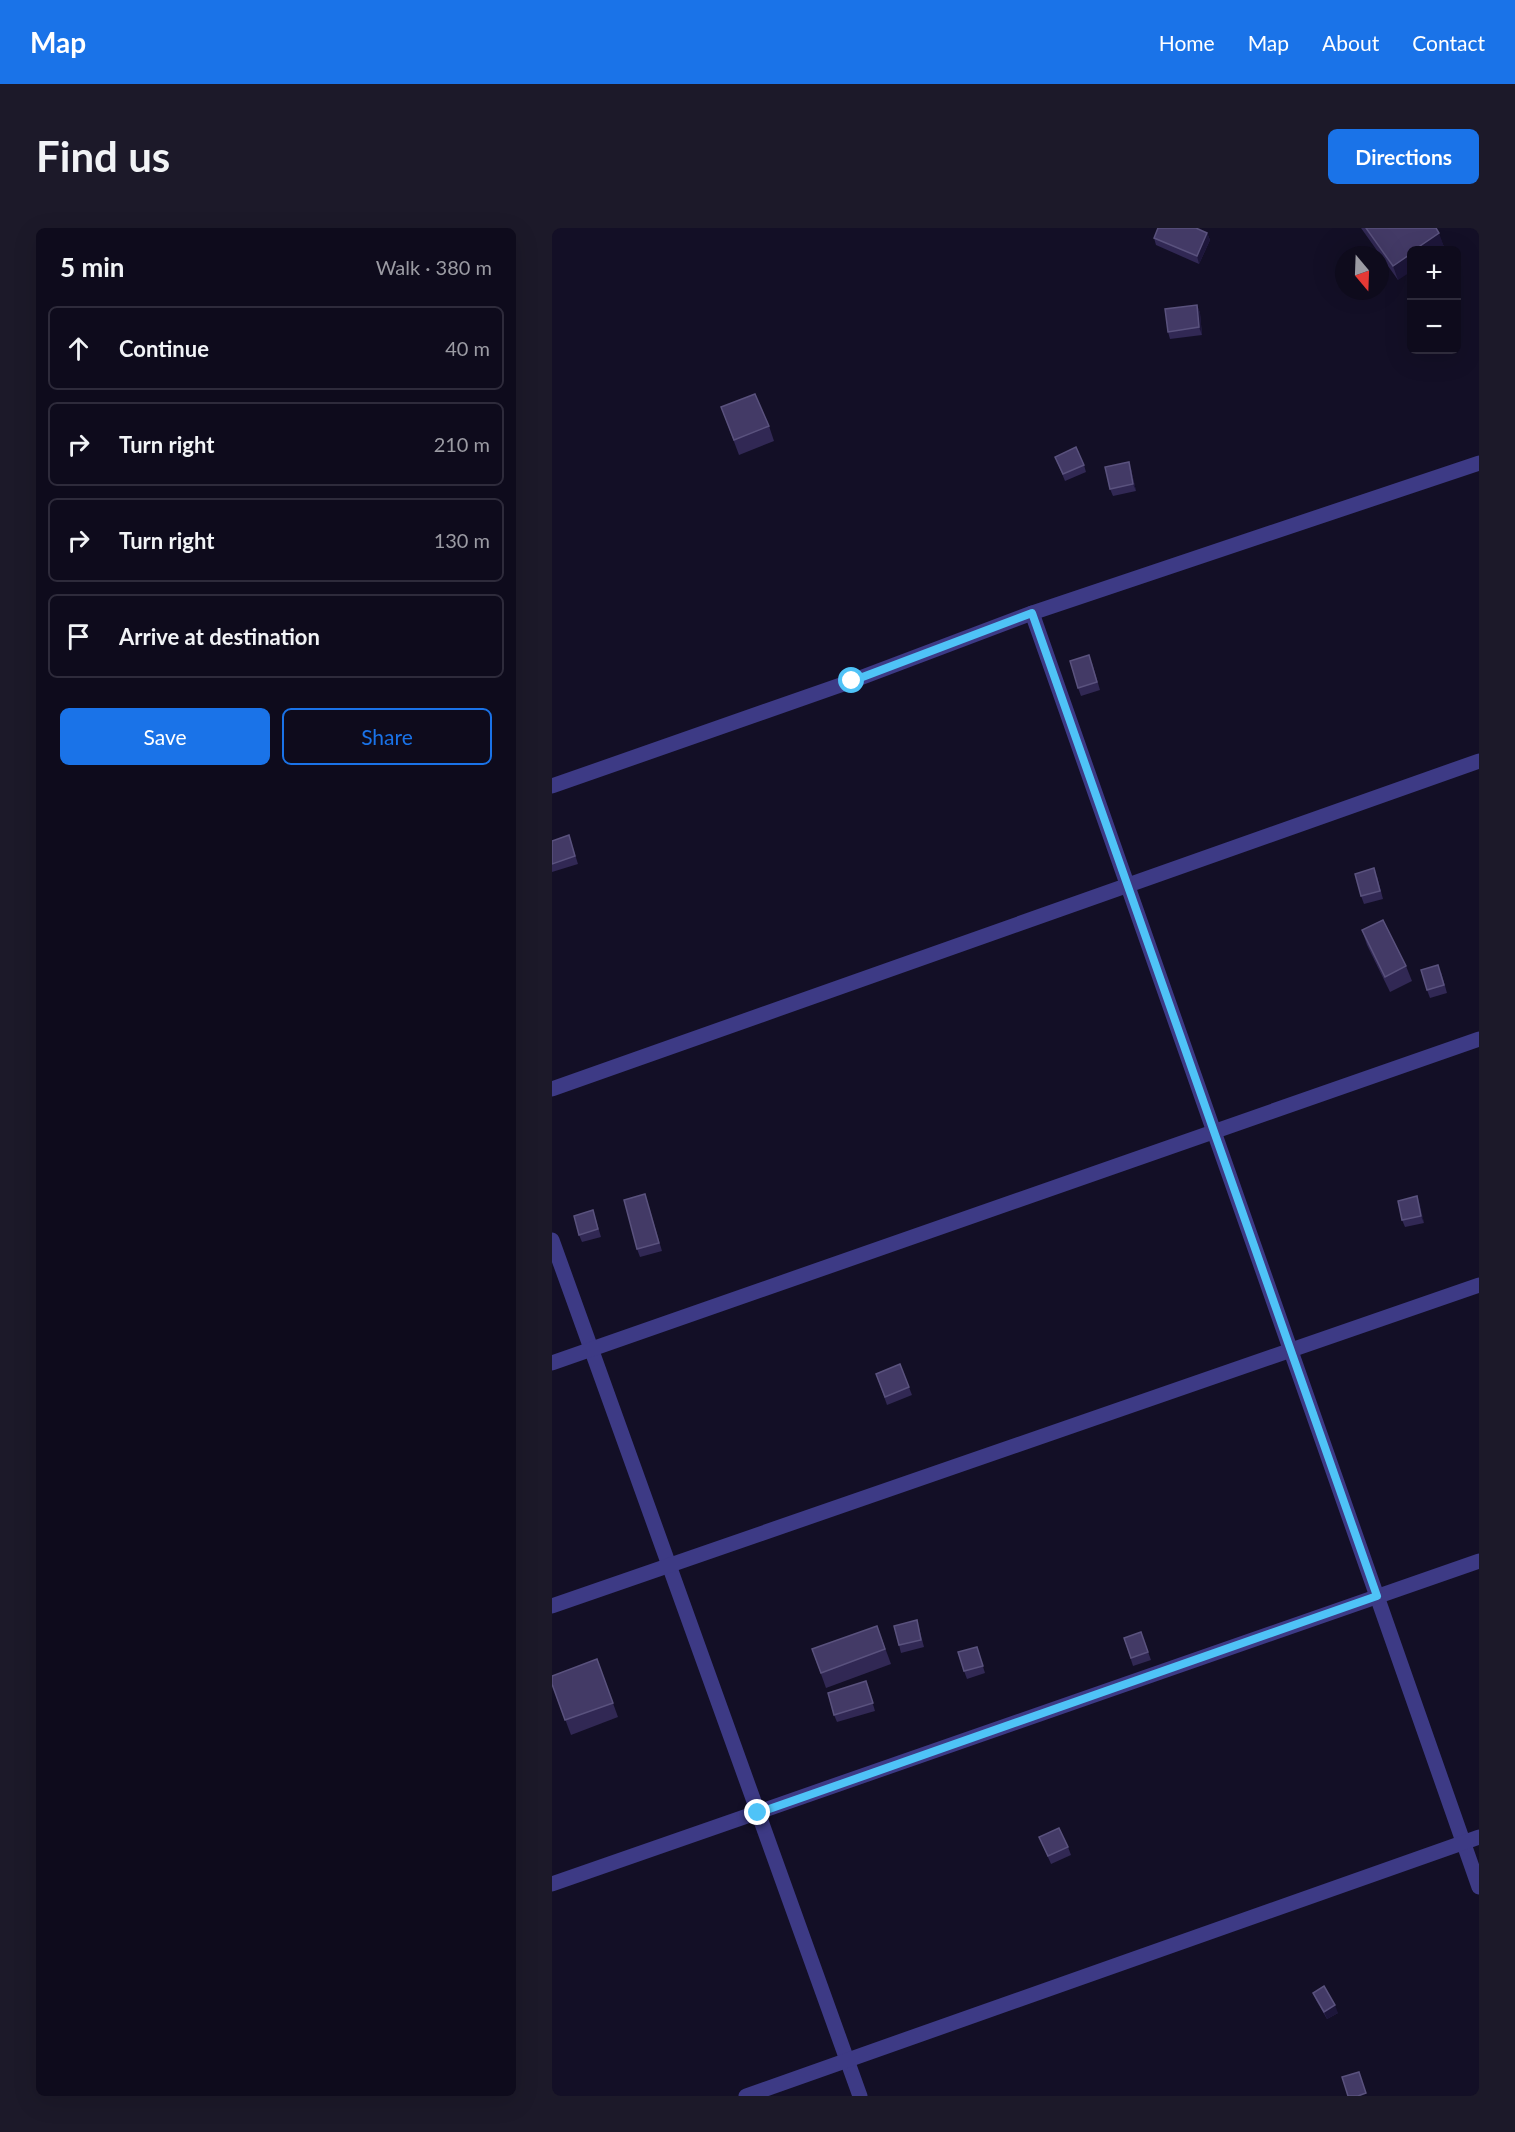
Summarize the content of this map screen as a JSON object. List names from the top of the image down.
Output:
{
  "north": "bottom",
  "page": {
    "header": "Map",
    "nav": [
      "Home",
      "Map",
      "About",
      "Contact"
    ],
    "buttons": [
      "Directions",
      ["Save", "Share"]
    ],
    "title": "Find us",
    "heading": ["5 min", "Walk · 380 m"],
    "map_buttons": ["+", "−"],
    "list": [
      ["Continue", "40 m"],
      ["Turn right", "210 m"],
      ["Turn right", "130 m"],
      "Arrive at destination"
    ]
  }
}
